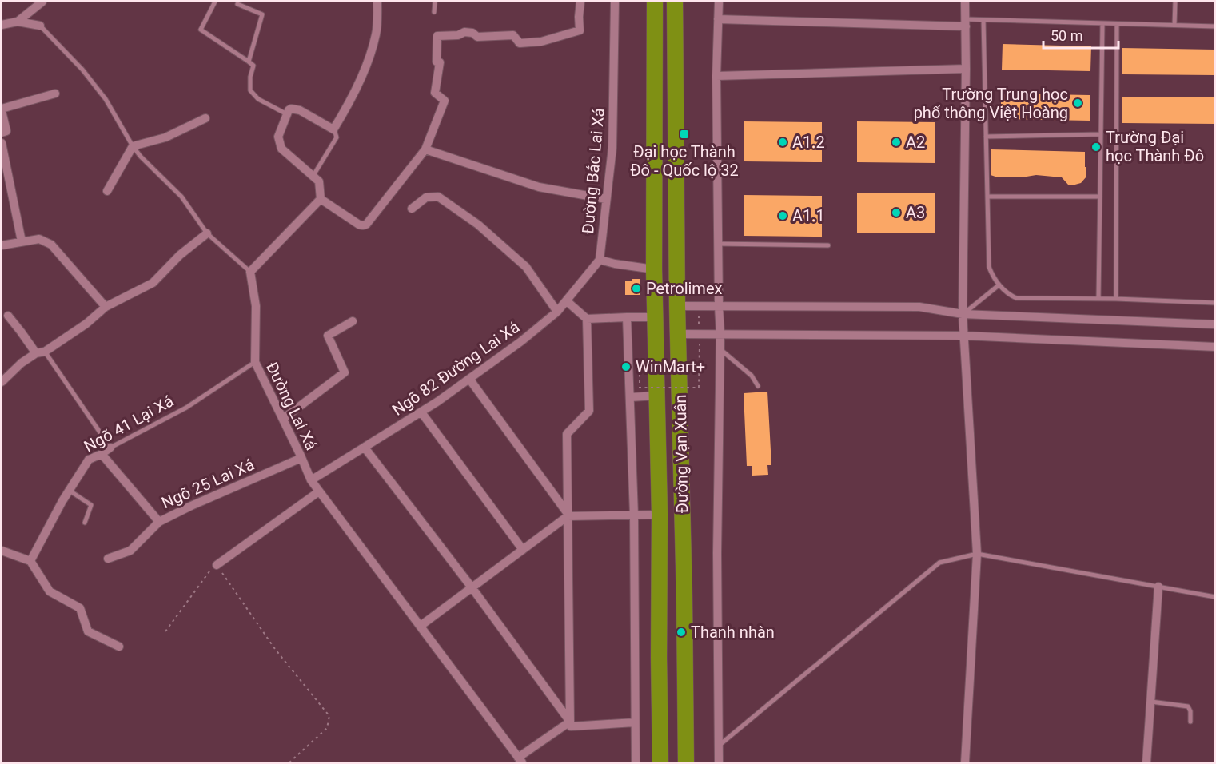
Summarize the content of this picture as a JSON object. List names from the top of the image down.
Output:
{
  "streets": {
    "highway": ["Đường Vạn Xuân"],
    "street": [
      "Đường Bắc Lai Xá",
      "Ngõ 82 Đường Lai Xá",
      "Đường Lai Xá",
      "Ngõ 41 Lại Xá",
      "Ngõ 25 Lai Xá"
    ]
  },
  "crossings": [
    ["Đường Bắc Lai Xá", "Ngõ 82 Đường Lai Xá"],
    ["Ngõ 82 Đường Lai Xá", "Đường Lai Xá"],
    ["Đường Lai Xá", "Ngõ 41 Lại Xá"],
    ["Đường Lai Xá", "Ngõ 25 Lai Xá"]
  ],
  "places": {
    "other": [
      "Trường Trung học phổ thông Việt Hoàng",
      "A1.2",
      "A2",
      "Trường Đại học Thành Đô",
      "A3",
      "A1.1",
      "Petrolimex",
      "WinMart+",
      "Thanh nhàn"
    ],
    "transit": ["Đại học Thành Đô - Quốc lộ 32"]
  },
  "scale_bar": "50 m"
}
